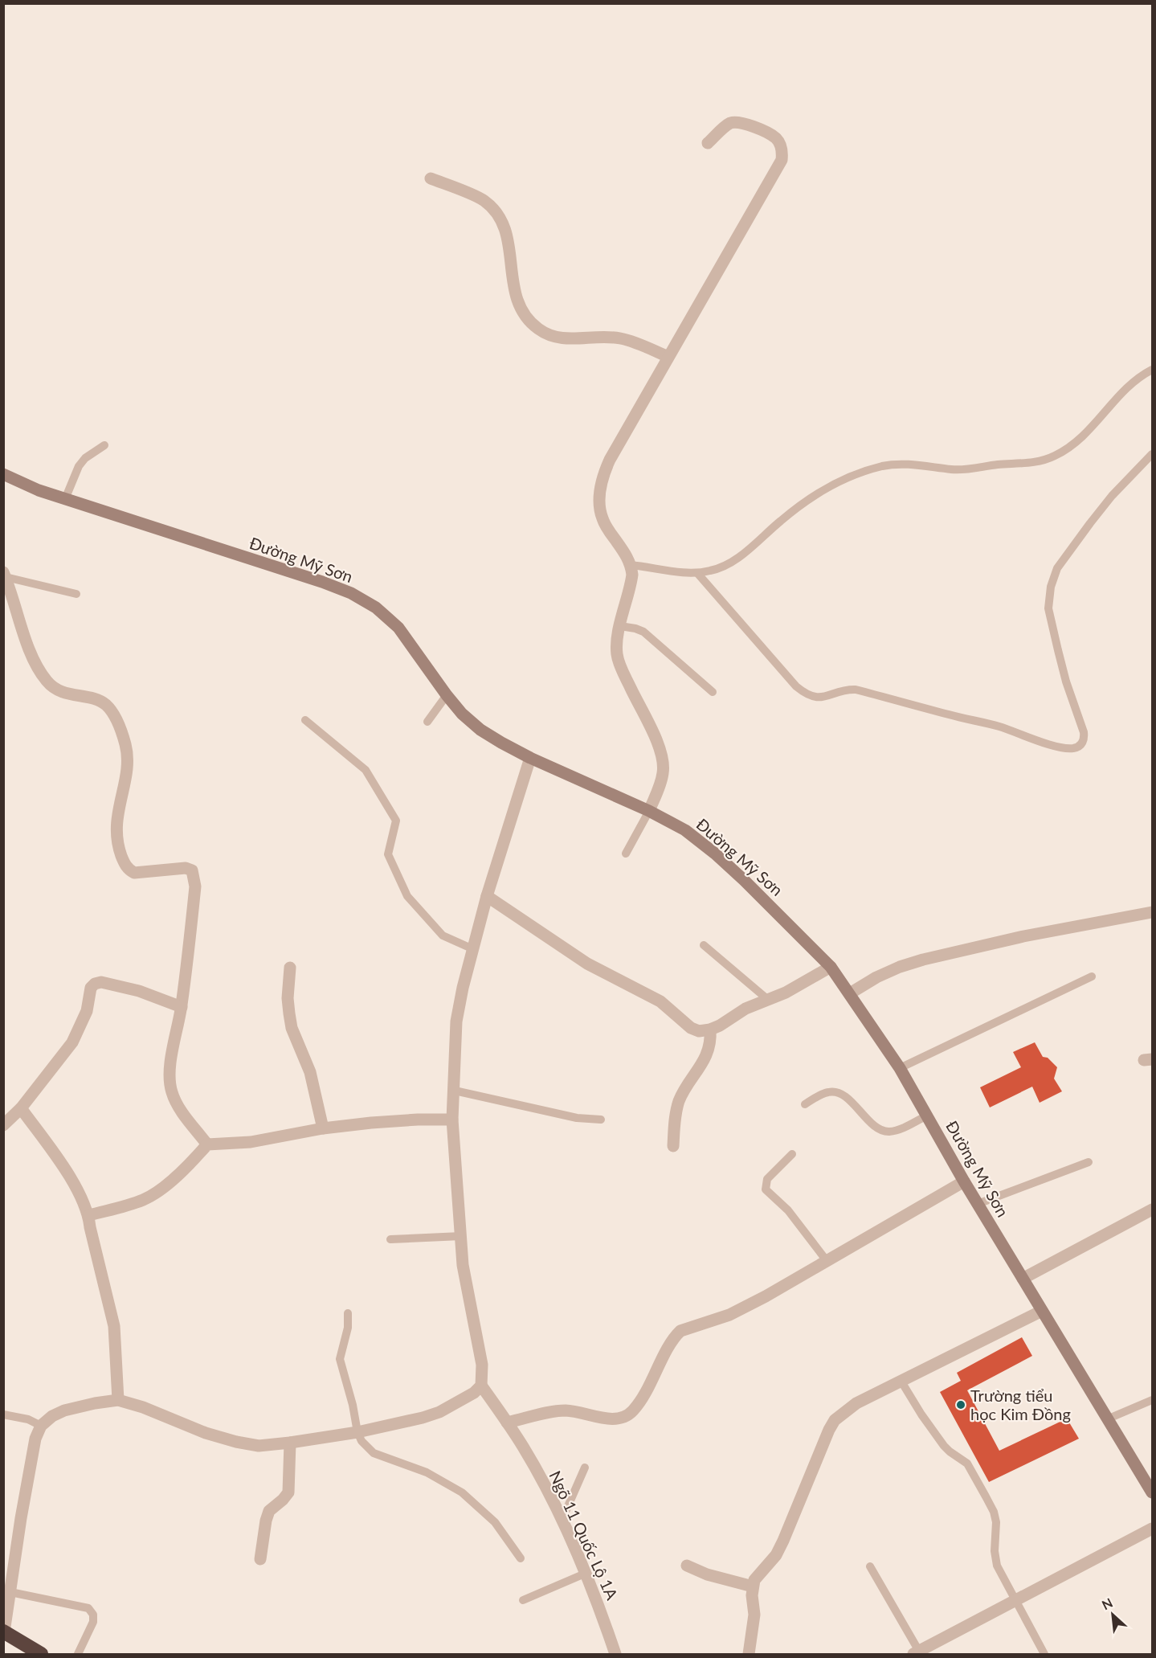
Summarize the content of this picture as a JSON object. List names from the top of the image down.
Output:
{
  "streets": {
    "street": ["Đường Mỹ Sơn", "Ngõ 11 Quốc Lộ 1A"]
  },
  "places": ["Trường tiểu học Kim Đồng"],
  "north": "top left"
}
